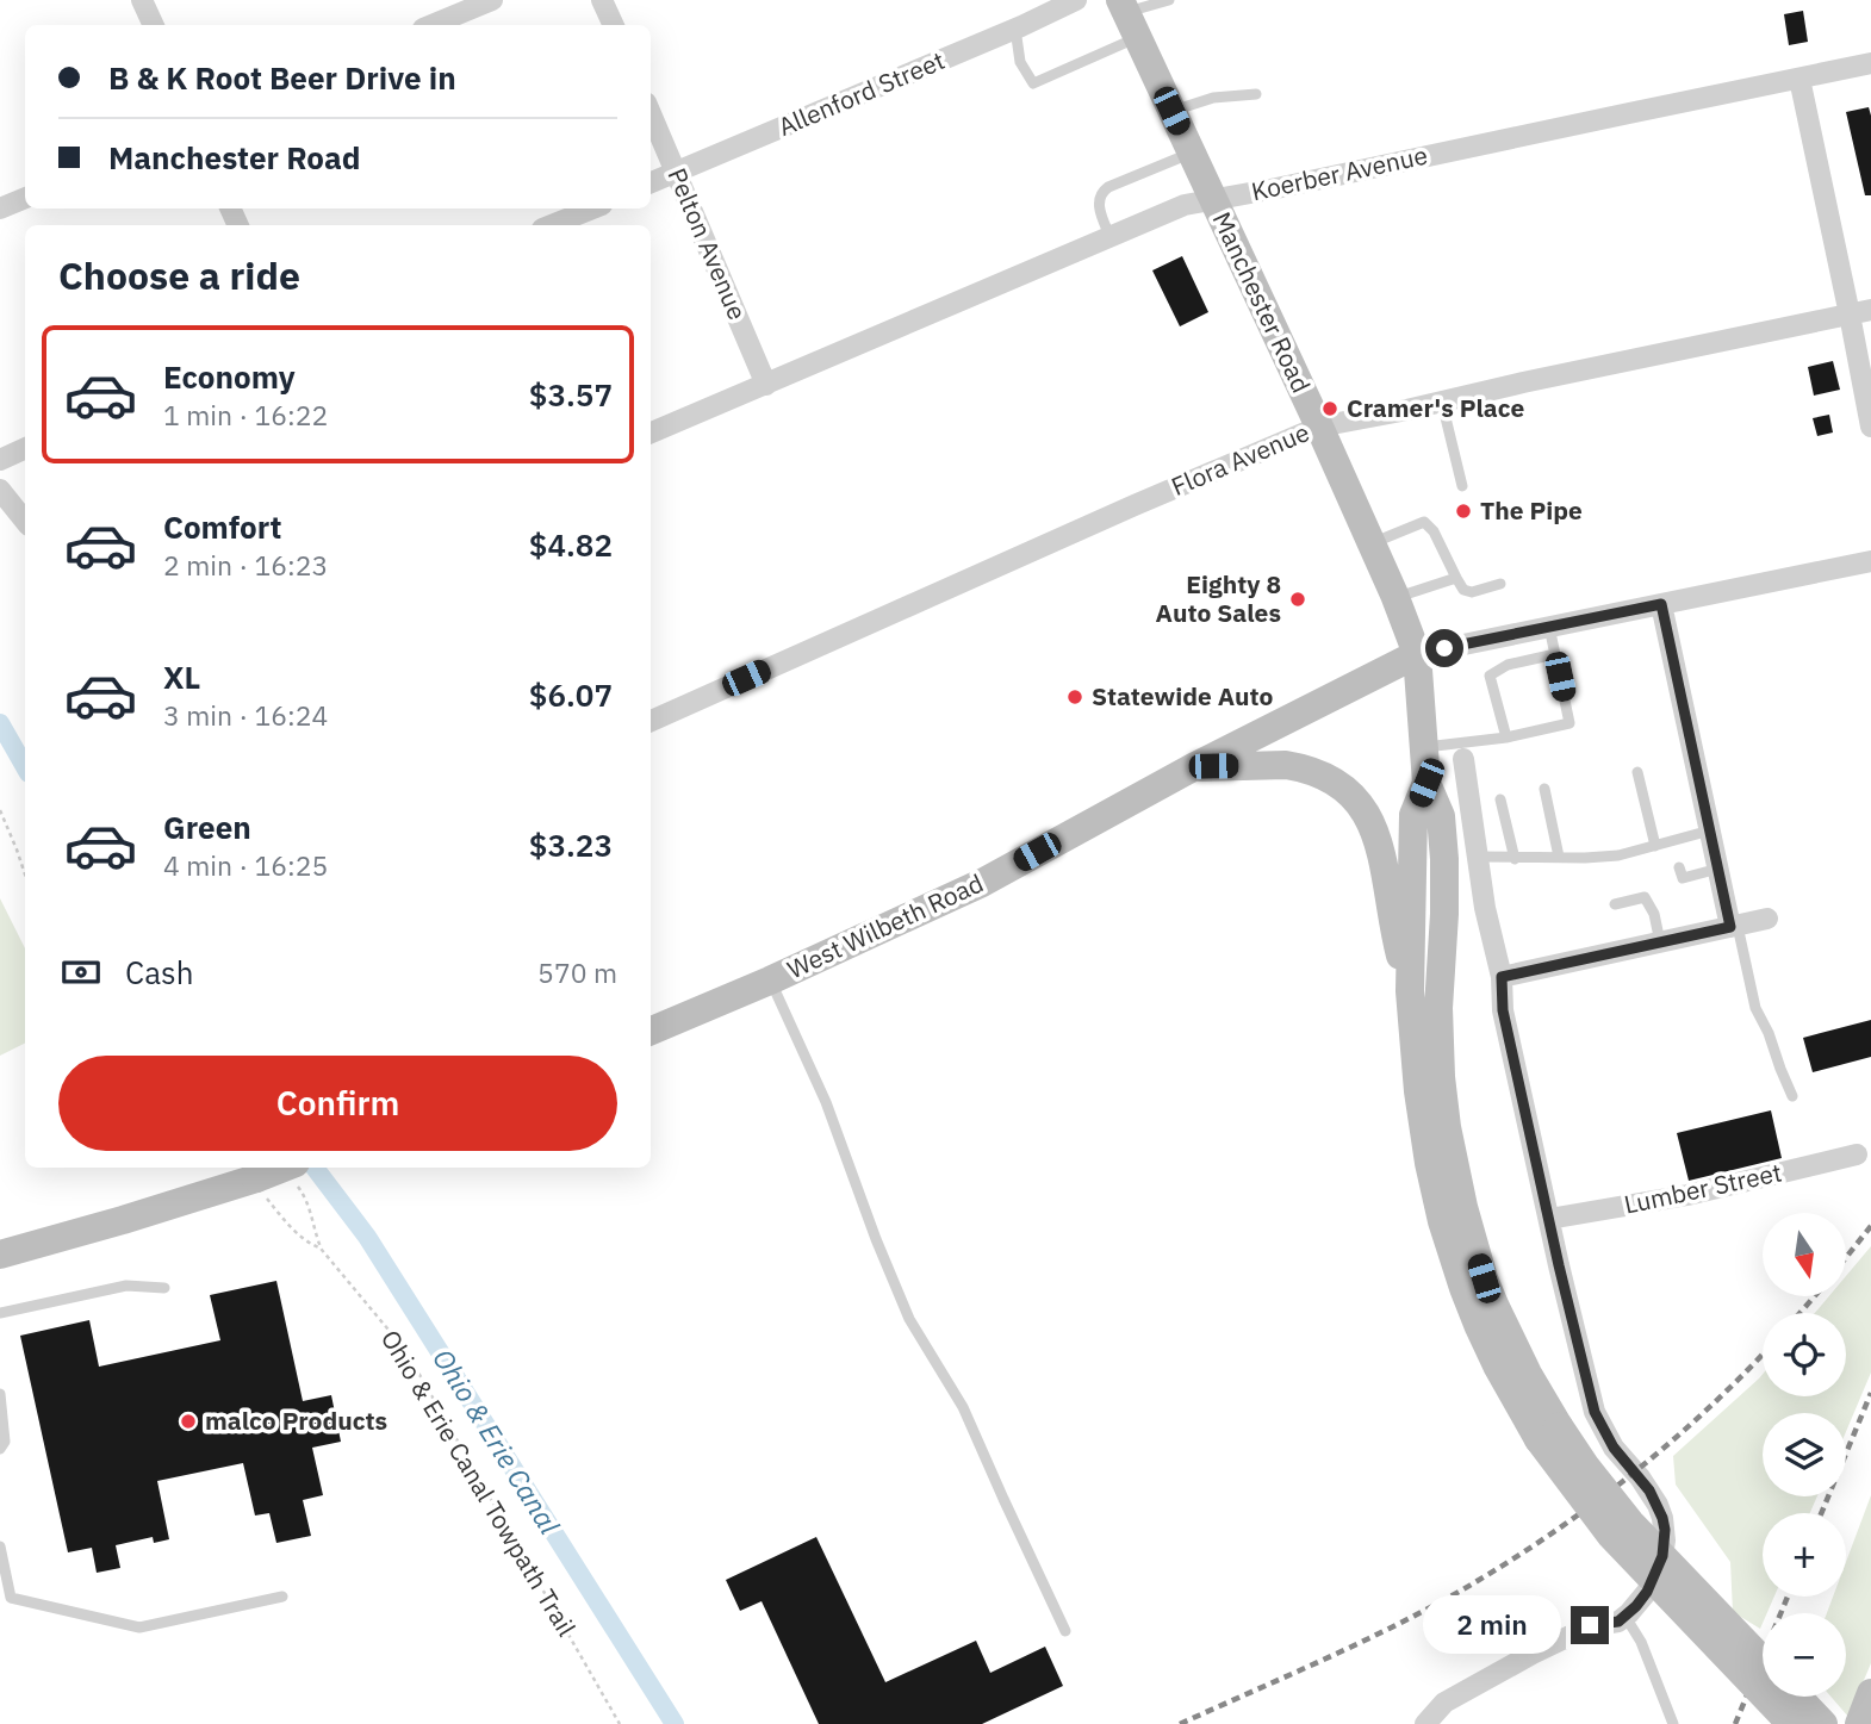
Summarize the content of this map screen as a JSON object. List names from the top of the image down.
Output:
{
  "streets": {
    "main road": ["Manchester Road", "West Wilbeth Road"],
    "street": [
      "Allenford Street",
      "Koerber Avenue",
      "Pelton Avenue",
      "Flora Avenue",
      "Lumber Street"
    ],
    "path": ["Ohio & Erie Canal Towpath Trail"]
  },
  "crossings": [
    ["Allenford Street", "Pelton Avenue"],
    ["Koerber Avenue", "Pelton Avenue"],
    ["Koerber Avenue", "Manchester Road"],
    ["Manchester Road", "Flora Avenue"],
    ["Manchester Road", "West Wilbeth Road"]
  ],
  "water": ["Ohio & Erie Canal"],
  "places": [
    "Cramer's Place",
    "The Pipe",
    "Eighty 8 Auto Sales",
    "Statewide Auto",
    "malco Products"
  ],
  "north": "bottom",
  "page": {
    "banner": ["B & K Root Beer Drive in", "Manchester Road"],
    "heading": "Choose a ride",
    "list": [
      {
        "name": "Economy",
        "note": "1 min · 16:22",
        "value": "$3.57"
      },
      {
        "name": "Comfort",
        "note": "2 min · 16:23",
        "value": "$4.82"
      },
      {
        "name": "XL",
        "note": "3 min · 16:24",
        "value": "$6.07"
      },
      {
        "name": "Green",
        "note": "4 min · 16:25",
        "value": "$3.23"
      }
    ],
    "pay": ["Cash", "570 m"],
    "buttons": "Confirm",
    "map_buttons": ["+", "−"],
    "bubble": "2 min"
  }
}
